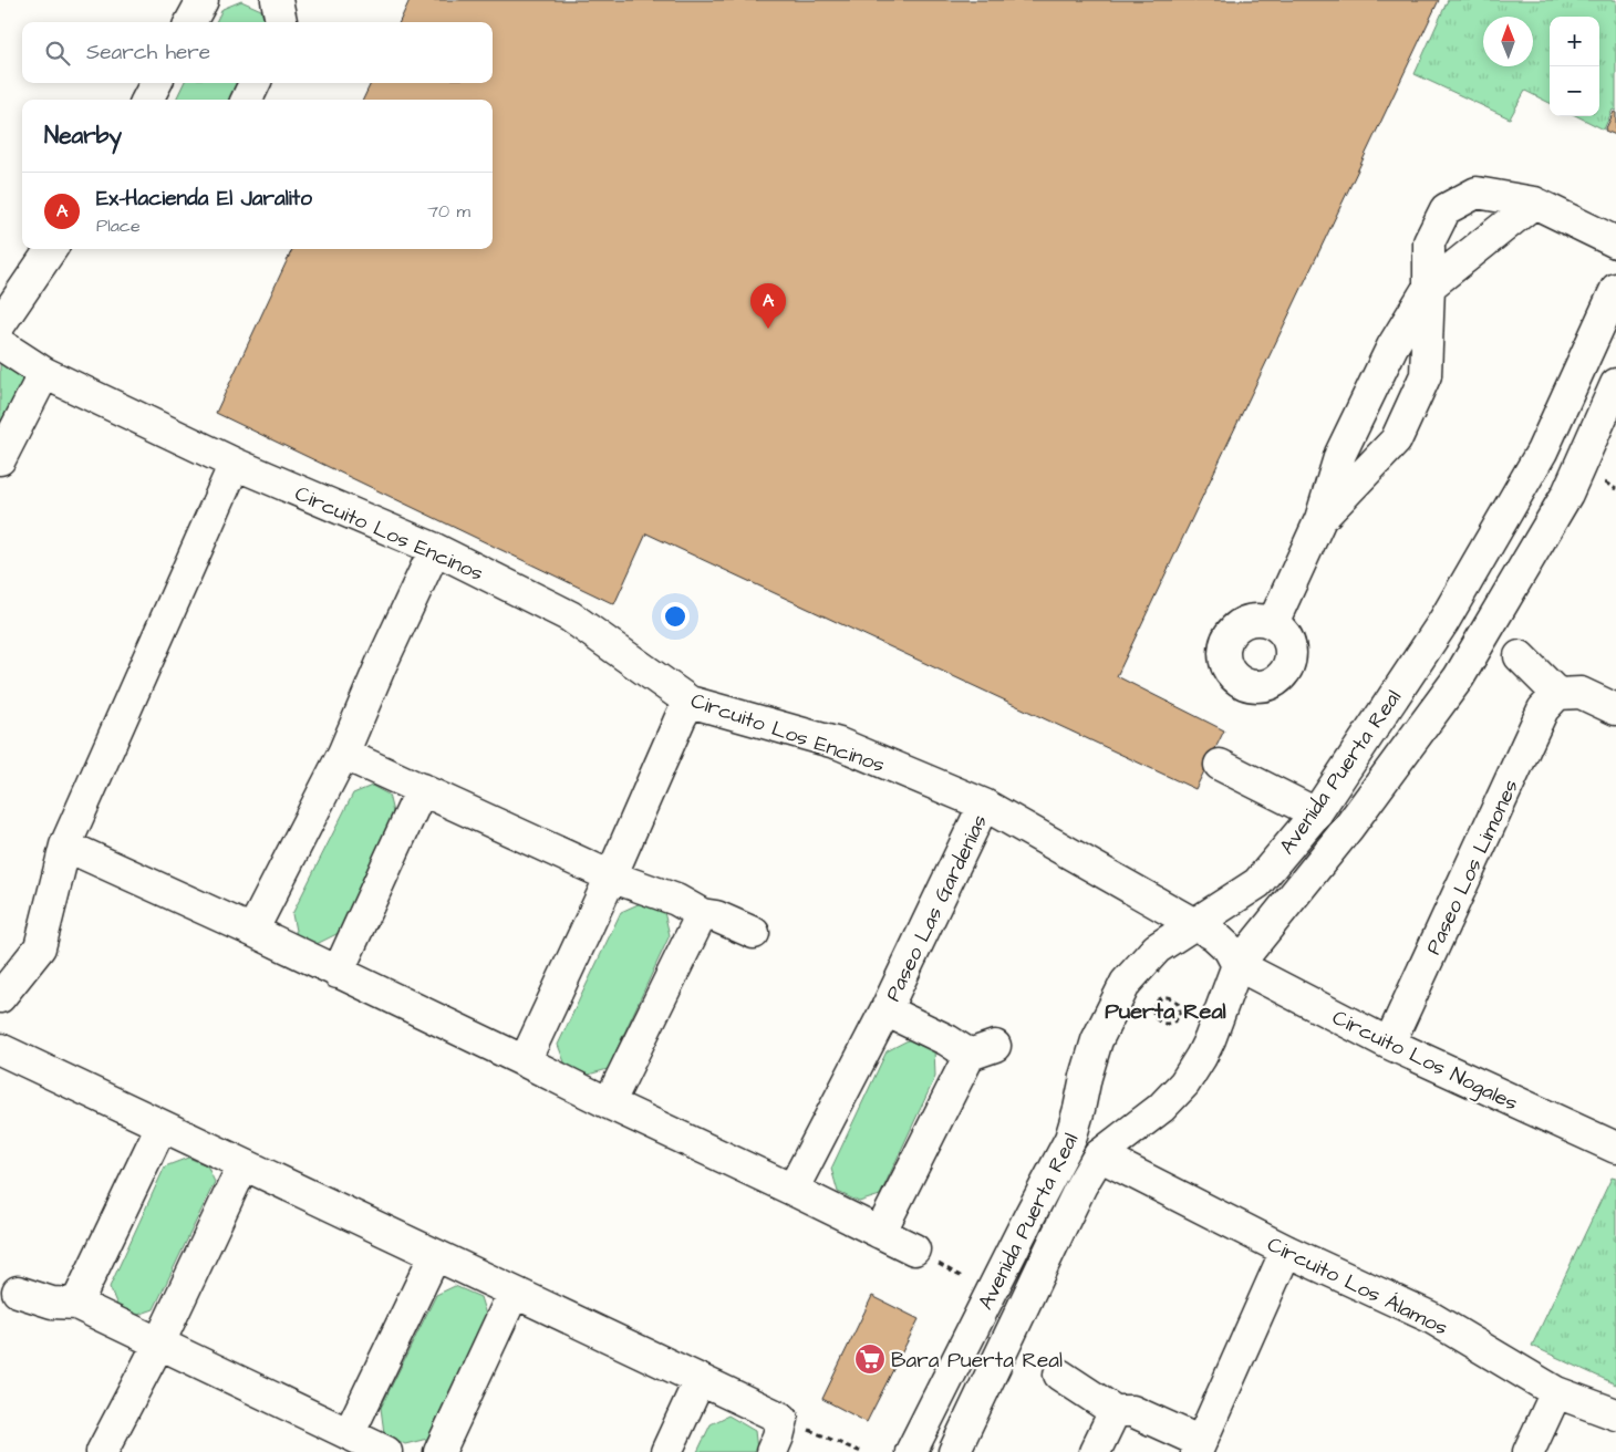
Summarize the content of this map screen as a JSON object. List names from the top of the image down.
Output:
{
  "streets": {
    "street": [
      "Circuito Los Encinos",
      "Avenida Puerta Real",
      "Paseo Los Limones",
      "Paseo Las Gardenias",
      "Circuito Los Nogales",
      "Circuito Los Álamos"
    ]
  },
  "crossings": [
    ["Circuito Los Encinos", "Avenida Puerta Real"],
    ["Circuito Los Encinos", "Paseo Las Gardenias"],
    ["Circuito Los Encinos", "Circuito Los Nogales"],
    ["Avenida Puerta Real", "Circuito Los Nogales"],
    ["Avenida Puerta Real", "Circuito Los Álamos"],
    ["Paseo Los Limones", "Circuito Los Nogales"]
  ],
  "districts": ["Puerta Real"],
  "places": {
    "supermarket": ["Bara Puerta Real"]
  },
  "north": "top",
  "page": {
    "map_buttons": ["+", "−"],
    "search": "Search here",
    "heading": "Nearby",
    "list": [
      {
        "mark": "A",
        "name": "Ex-Hacienda El Jaralito",
        "note": "Place",
        "value": "70 m"
      }
    ],
    "pins": "A"
  }
}
